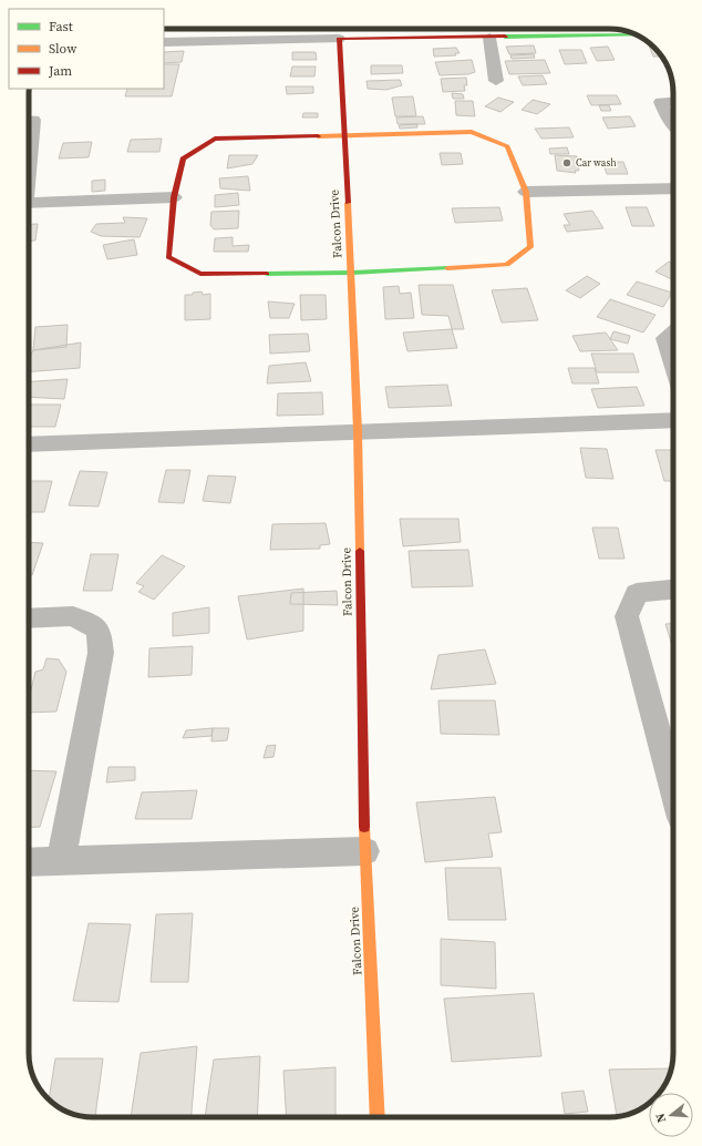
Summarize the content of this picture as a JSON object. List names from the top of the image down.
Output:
{
  "streets": {
    "street": ["Falcon Drive"]
  },
  "places": ["Car wash"],
  "legend": ["Fast", "Slow", "Jam"],
  "north": "left"
}
